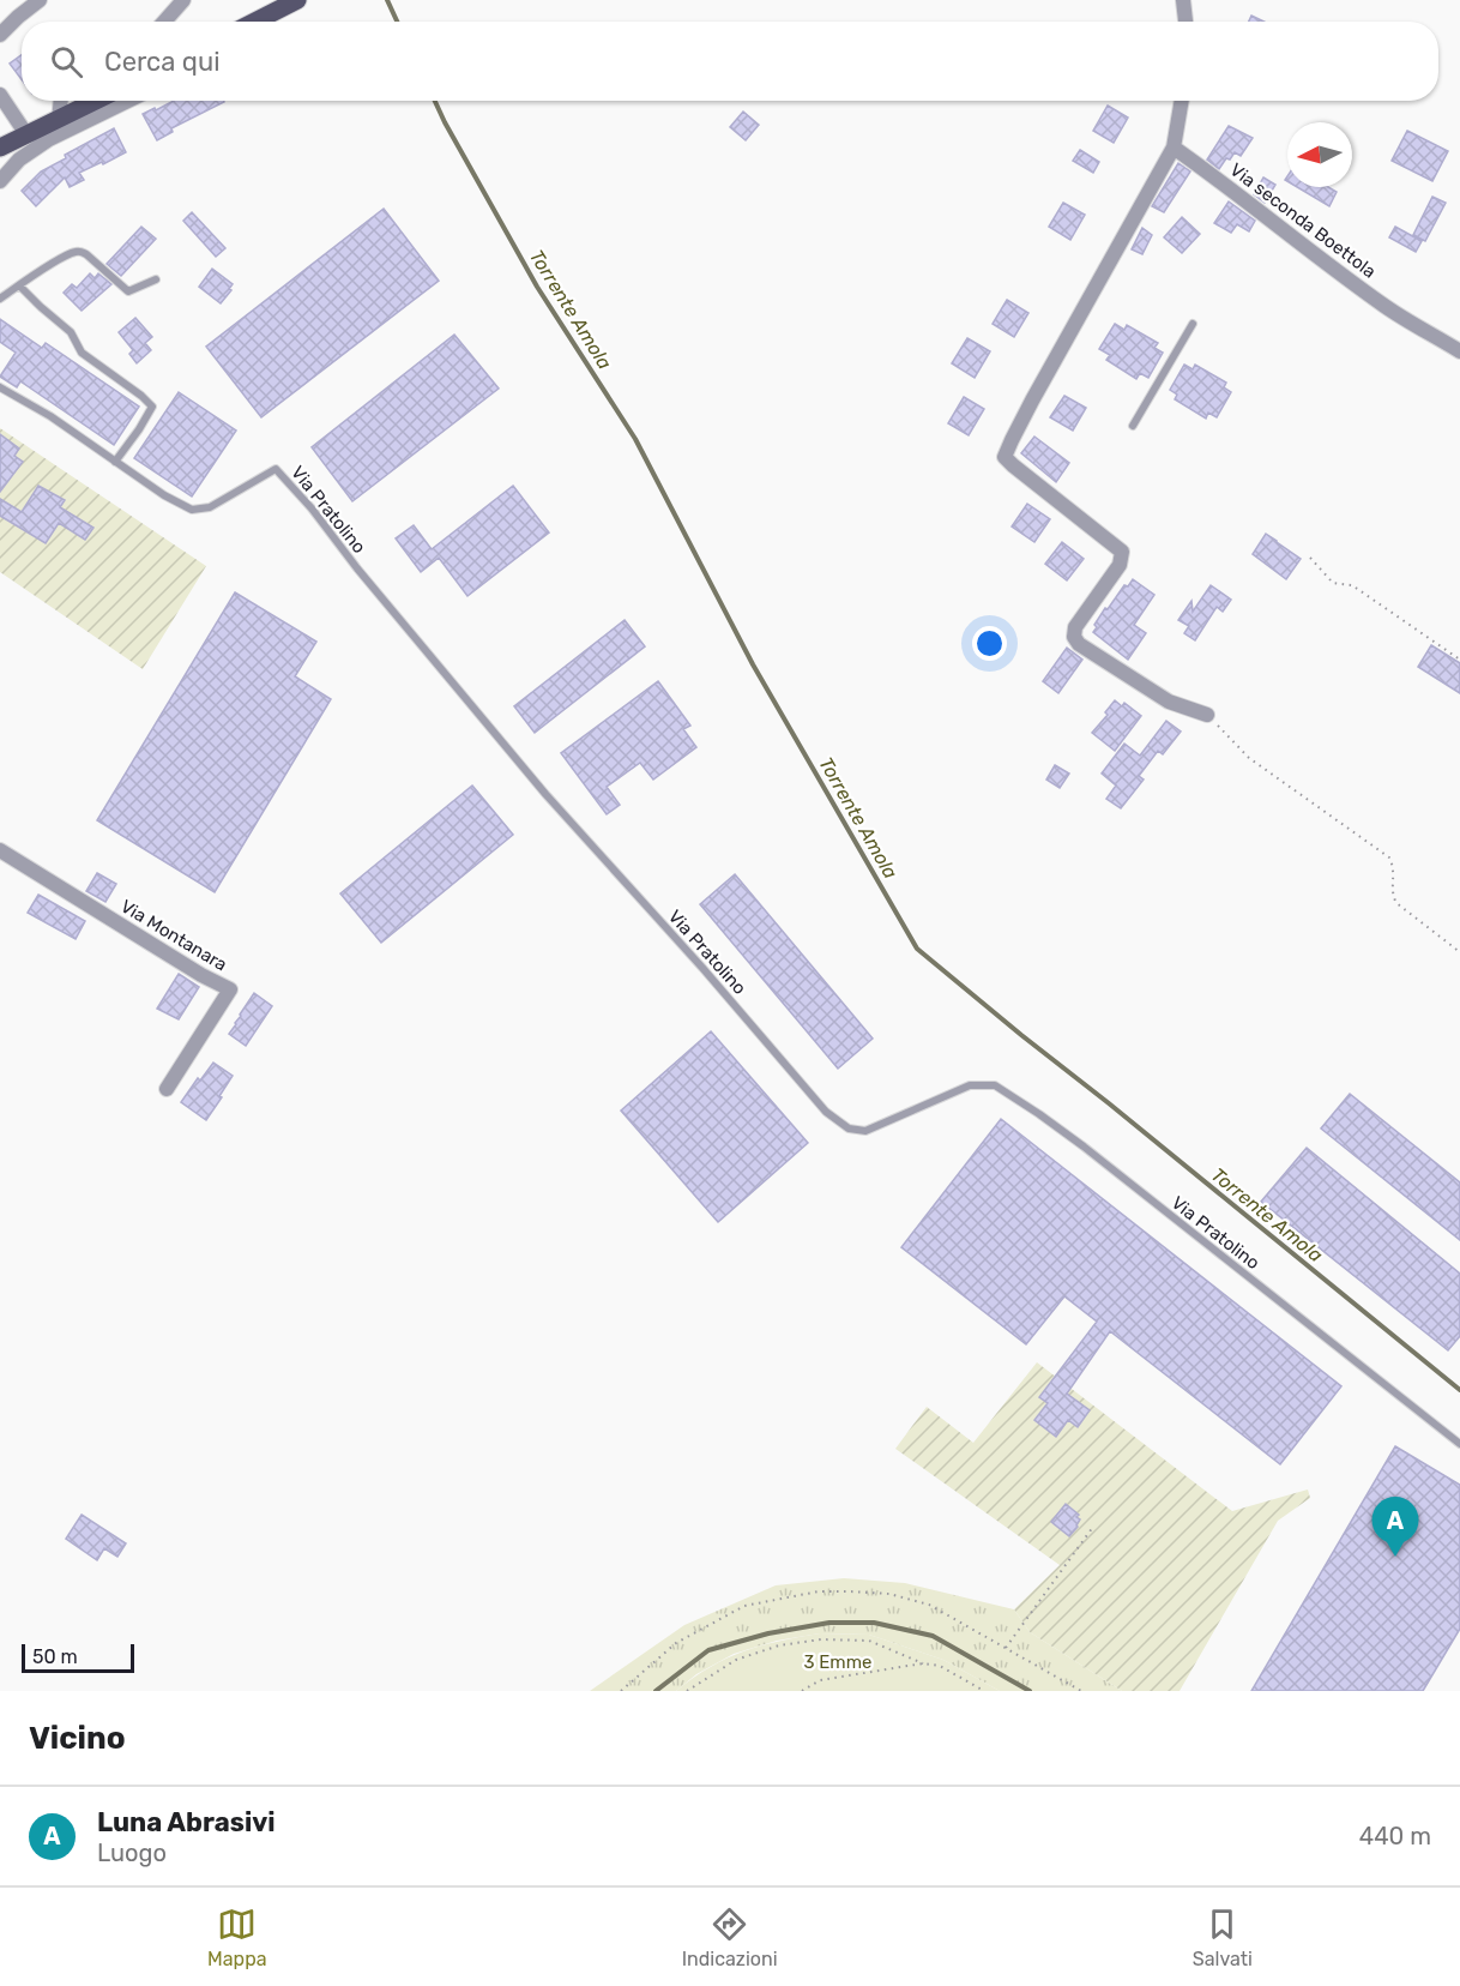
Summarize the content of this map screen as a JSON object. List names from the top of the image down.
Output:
{
  "streets": {
    "street": ["Via seconda Boettola", "Via Montanara"],
    "lane": ["Via Pratolino"]
  },
  "water": ["Torrente Amola"],
  "parks": ["3 Emme"],
  "scale_bar": "50 m",
  "north": "left",
  "page": {
    "search": "Cerca qui",
    "pins": "A",
    "scale": "50 m",
    "heading": "Vicino",
    "list": [
      {
        "mark": "A",
        "name": "Luna Abrasivi",
        "note": "Luogo",
        "value": "440 m"
      }
    ],
    "nav": ["Mappa", "Indicazioni", "Salvati"]
  }
}
